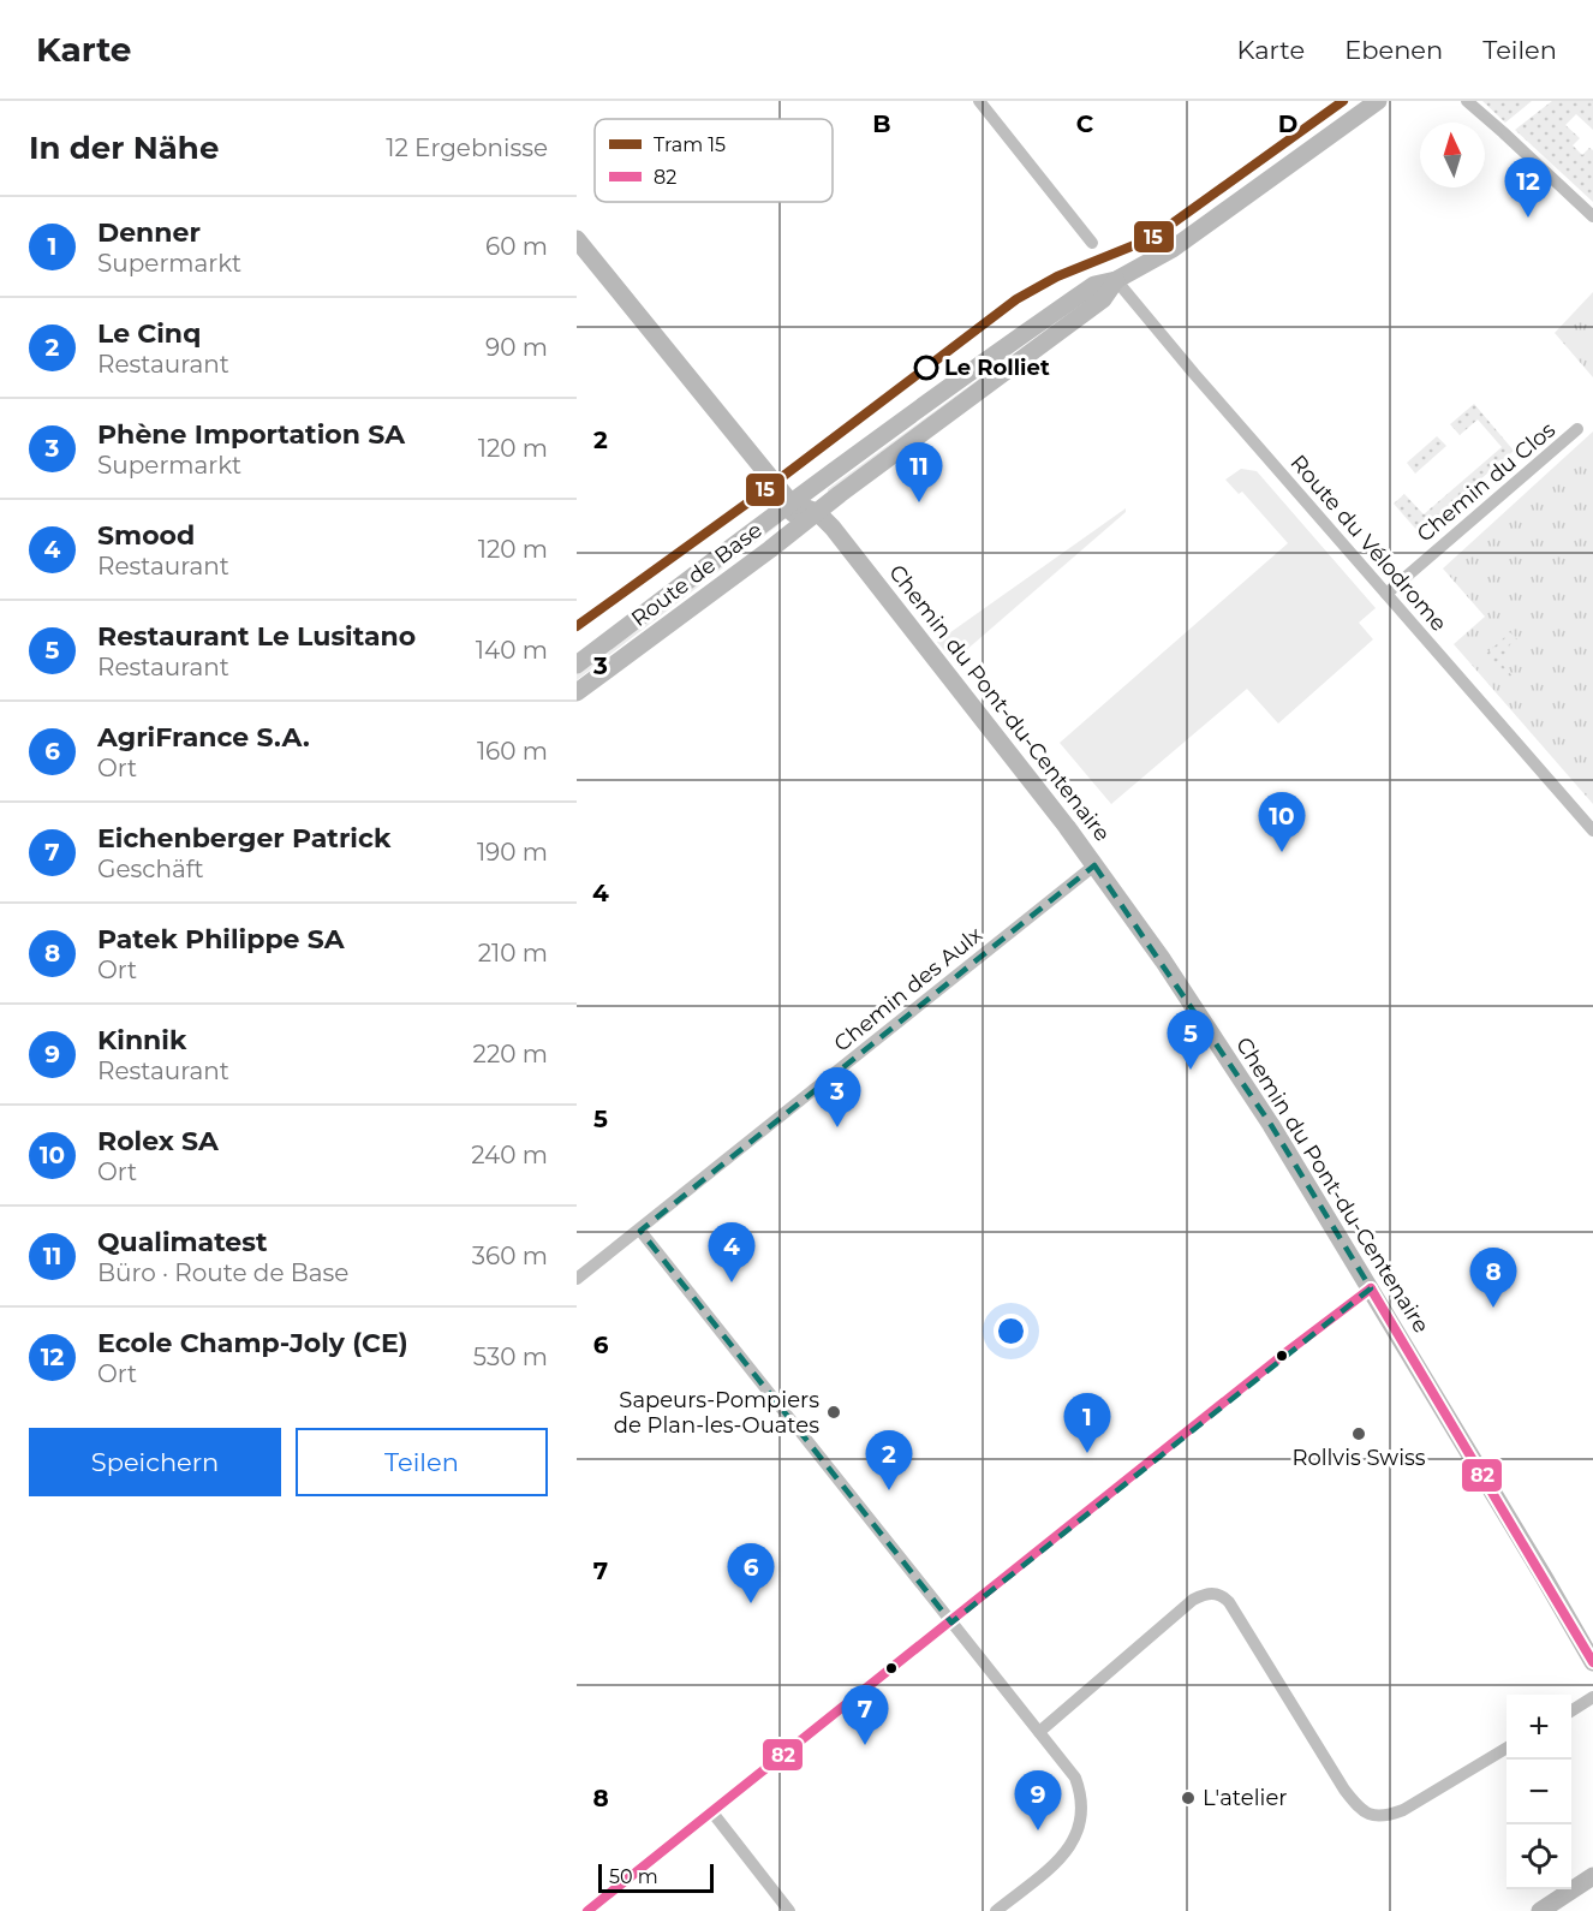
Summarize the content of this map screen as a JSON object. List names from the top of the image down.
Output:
{
  "streets": {
    "street": [
      "Chemin du Clos",
      "Route du Vélodrome",
      "Route de Base",
      "Chemin du Pont-du-Centenaire",
      "Chemin des Aulx"
    ]
  },
  "crossings": [
    ["Chemin du Clos", "Route du Vélodrome"],
    ["Route du Vélodrome", "Route de Base"],
    ["Route de Base", "Chemin du Pont-du-Centenaire"],
    ["Chemin du Pont-du-Centenaire", "Chemin des Aulx"]
  ],
  "places": [
    "Le Rolliet",
    "Sapeurs-Pompiers de Plan-les-Ouates",
    "Rollvis Swiss",
    "L'atelier"
  ],
  "lines": ["tram line 15", "transit line 82"],
  "legend": ["Tram 15", "82"],
  "scale_bar": "50 m",
  "north": "top",
  "page": {
    "header": "Karte",
    "nav": ["Karte", "Ebenen", "Teilen"],
    "heading": ["In der Nähe", "12 Ergebnisse"],
    "pins": [
      "12",
      "11",
      "10",
      "5",
      "3",
      "4",
      "8",
      "1",
      "2",
      "6",
      "7",
      "9"
    ],
    "list": [
      {
        "mark": "1",
        "name": "Denner",
        "note": "Supermarkt",
        "value": "60 m"
      },
      {
        "mark": "2",
        "name": "Le Cinq",
        "note": "Restaurant",
        "value": "90 m"
      },
      {
        "mark": "3",
        "name": "Phène Importation SA",
        "note": "Supermarkt",
        "value": "120 m"
      },
      {
        "mark": "4",
        "name": "Smood",
        "note": "Restaurant",
        "value": "120 m"
      },
      {
        "mark": "5",
        "name": "Restaurant Le Lusitano",
        "note": "Restaurant",
        "value": "140 m"
      },
      {
        "mark": "6",
        "name": "AgriFrance S.A.",
        "note": "Ort",
        "value": "160 m"
      },
      {
        "mark": "7",
        "name": "Eichenberger Patrick",
        "note": "Geschäft",
        "value": "190 m"
      },
      {
        "mark": "8",
        "name": "Patek Philippe SA",
        "note": "Ort",
        "value": "210 m"
      },
      {
        "mark": "9",
        "name": "Kinnik",
        "note": "Restaurant",
        "value": "220 m"
      },
      {
        "mark": "10",
        "name": "Rolex SA",
        "note": "Ort",
        "value": "240 m"
      },
      {
        "mark": "11",
        "name": "Qualimatest",
        "note": "Büro · Route de Base",
        "value": "360 m"
      },
      {
        "mark": "12",
        "name": "Ecole Champ-Joly (CE)",
        "note": "Ort",
        "value": "530 m"
      }
    ],
    "buttons": ["Speichern", "Teilen"],
    "map_buttons": ["+", "−"],
    "scale": "50 m"
  },
  "grid": {
    "columns": ["B", "C", "D"],
    "rows": [
      "2",
      "3",
      "4",
      "5",
      "6",
      "7",
      "8"
    ]
  }
}
